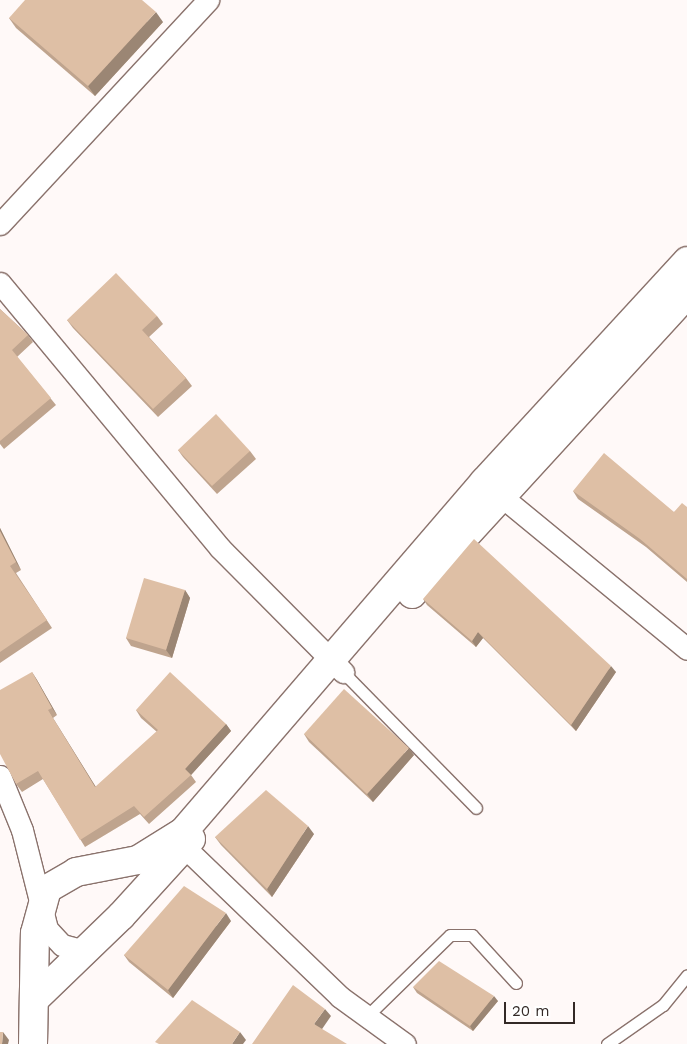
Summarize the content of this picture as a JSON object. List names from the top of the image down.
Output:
{
  "scale_bar": "20 m"
}
